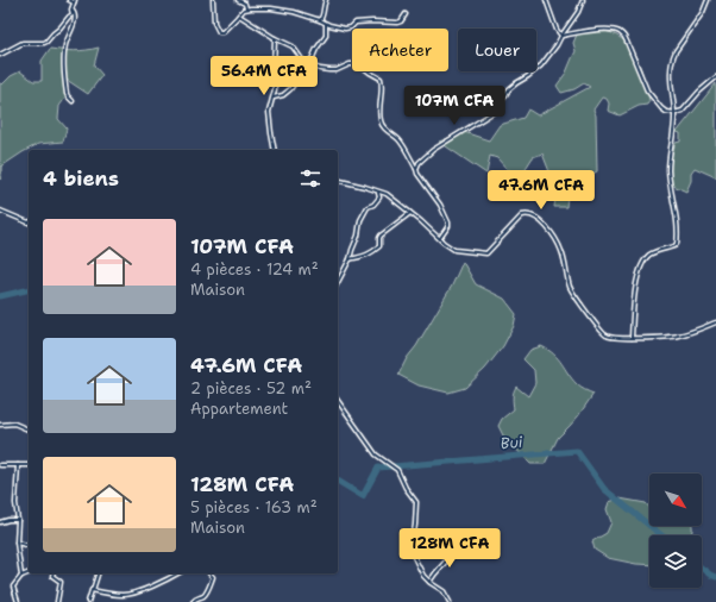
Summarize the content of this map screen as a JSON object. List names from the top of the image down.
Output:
{
  "water": ["Bui"],
  "north": "bottom right",
  "page": {
    "chip": ["Acheter", "Louer"],
    "price": [
      "56.4M CFA",
      "107M CFA",
      "47.6M CFA",
      "128M CFA"
    ],
    "heading": "4 biens",
    "list": [
      {
        "name": "107M CFA",
        "note": "4 pièces · 124 m² · Maison"
      },
      {
        "name": "47.6M CFA",
        "note": "2 pièces · 52 m² · Appartement"
      },
      {
        "name": "128M CFA",
        "note": "5 pièces · 163 m² · Maison"
      }
    ]
  }
}
